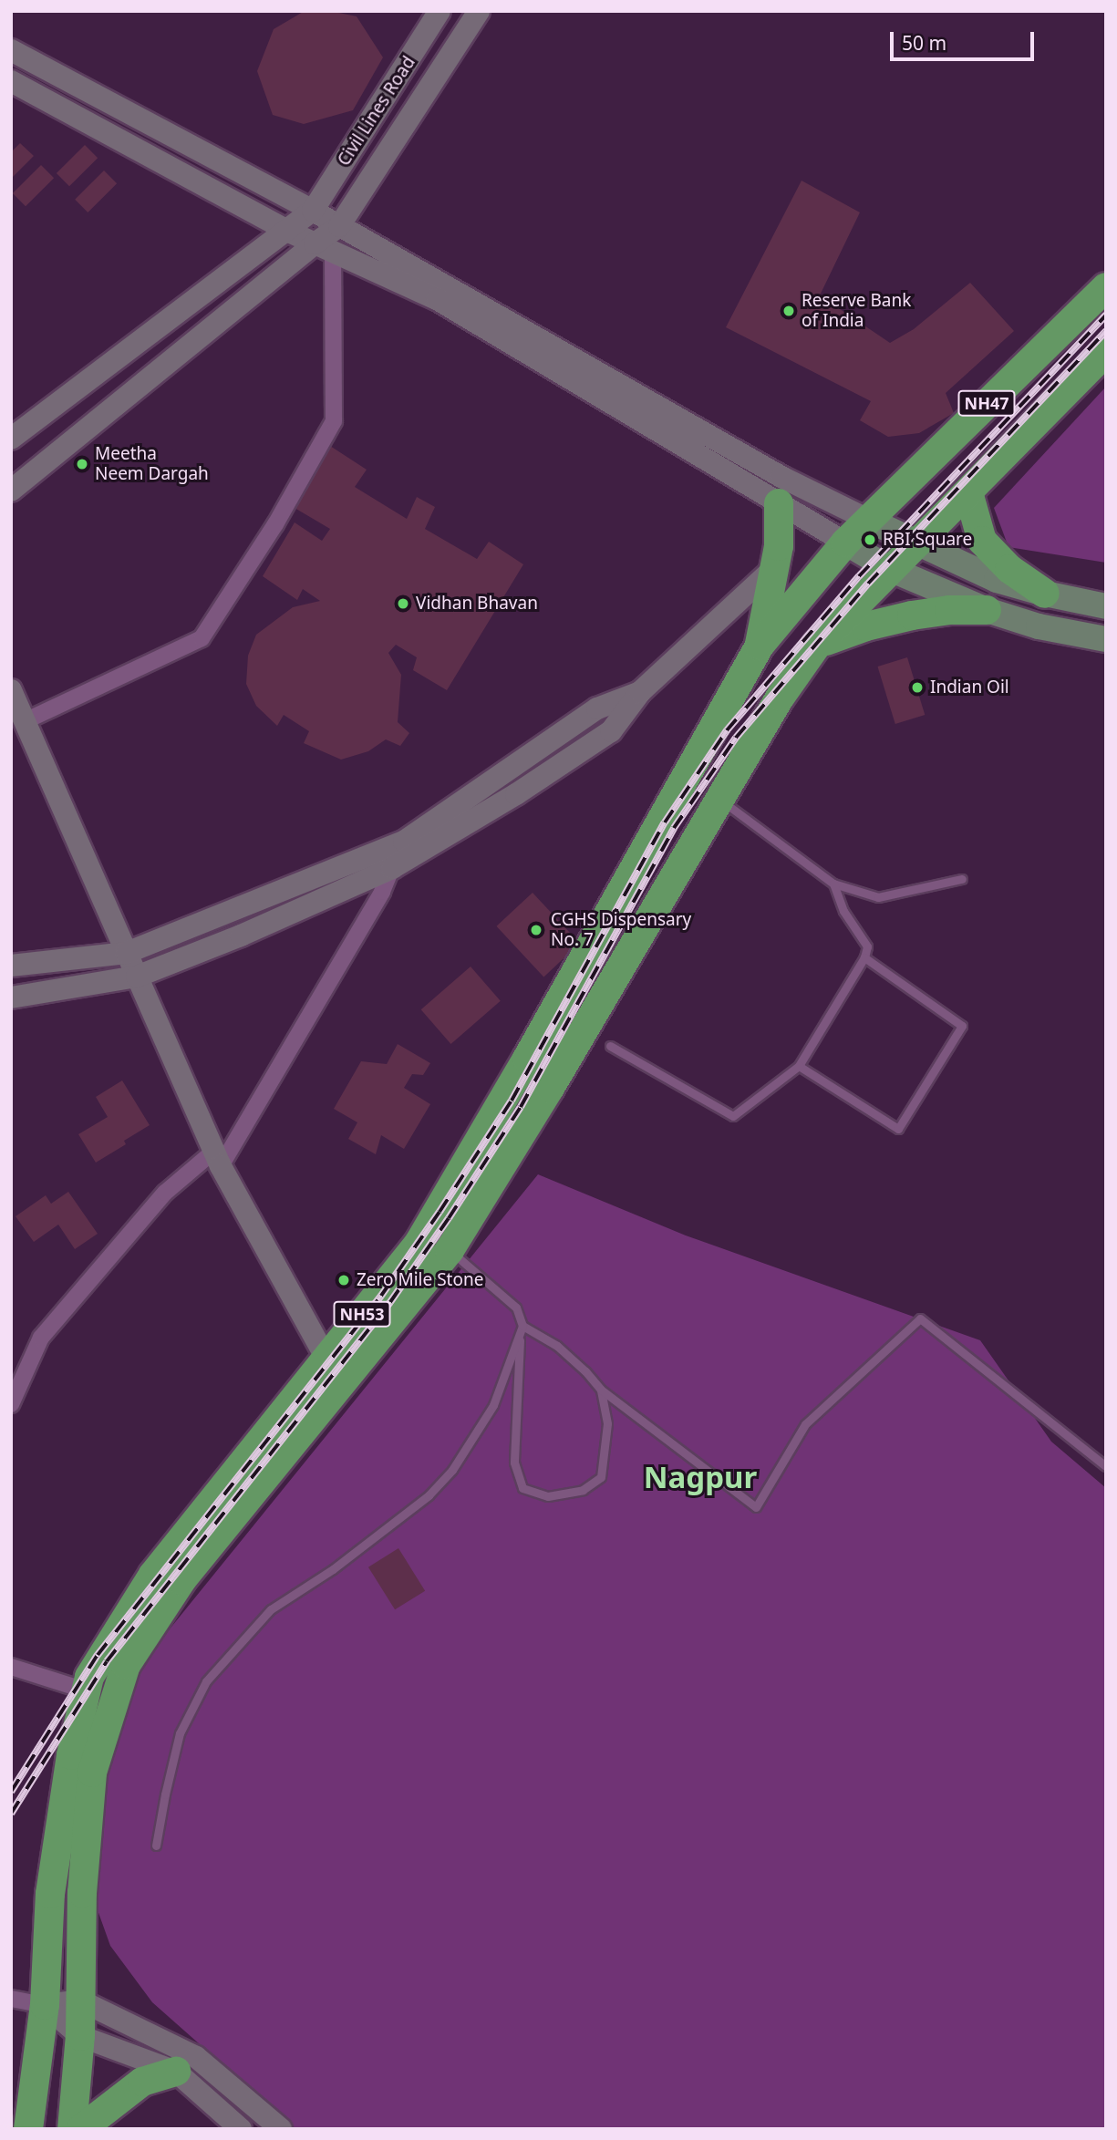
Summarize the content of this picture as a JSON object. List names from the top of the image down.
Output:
{
  "streets": {
    "highway": ["NH47", "NH53"],
    "street": ["Civil Lines Road"]
  },
  "crossings": [
    ["NH47", "NH53"]
  ],
  "districts": ["Nagpur"],
  "places": [
    "Reserve Bank of India",
    "Meetha Neem Dargah",
    "RBI Square",
    "Vidhan Bhavan",
    "Indian Oil",
    "CGHS Dispensary No. 7",
    "Zero Mile Stone"
  ],
  "scale_bar": "50 m"
}
